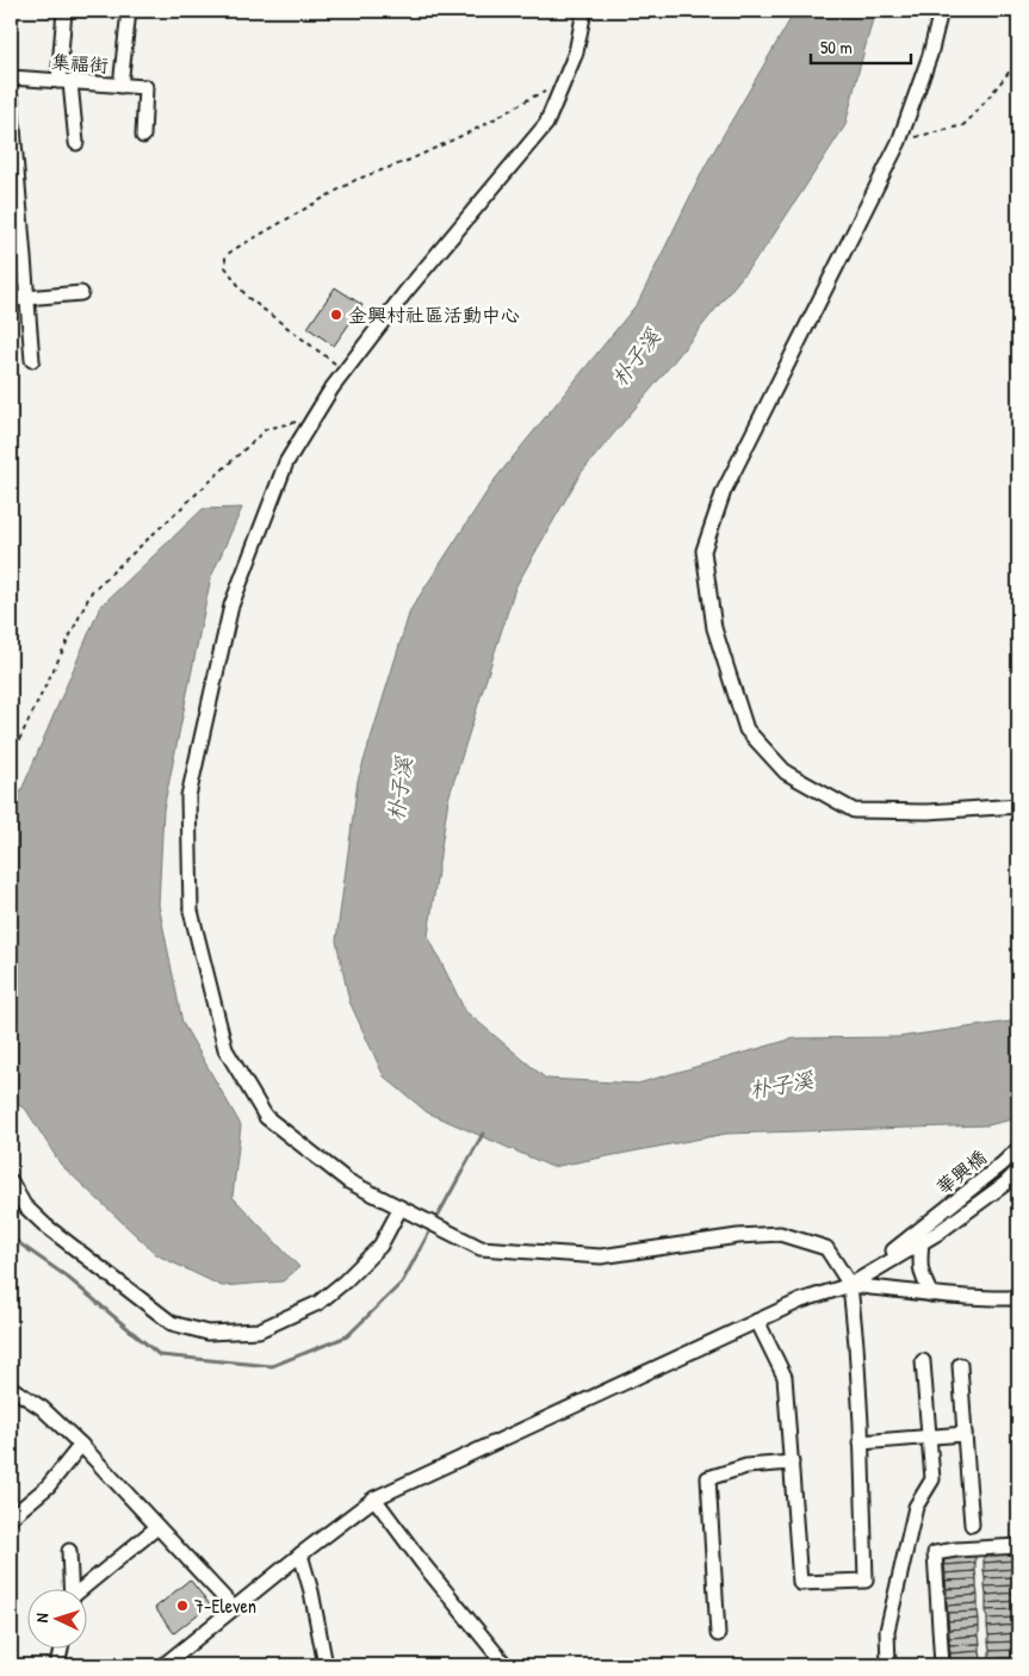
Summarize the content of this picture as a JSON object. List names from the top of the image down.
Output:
{
  "streets": {
    "street": ["集福街", "華興橋"]
  },
  "water": ["朴子溪"],
  "places": ["金興村社區活動中心", "7-Eleven"],
  "scale_bar": "50 m",
  "north": "left"
}
